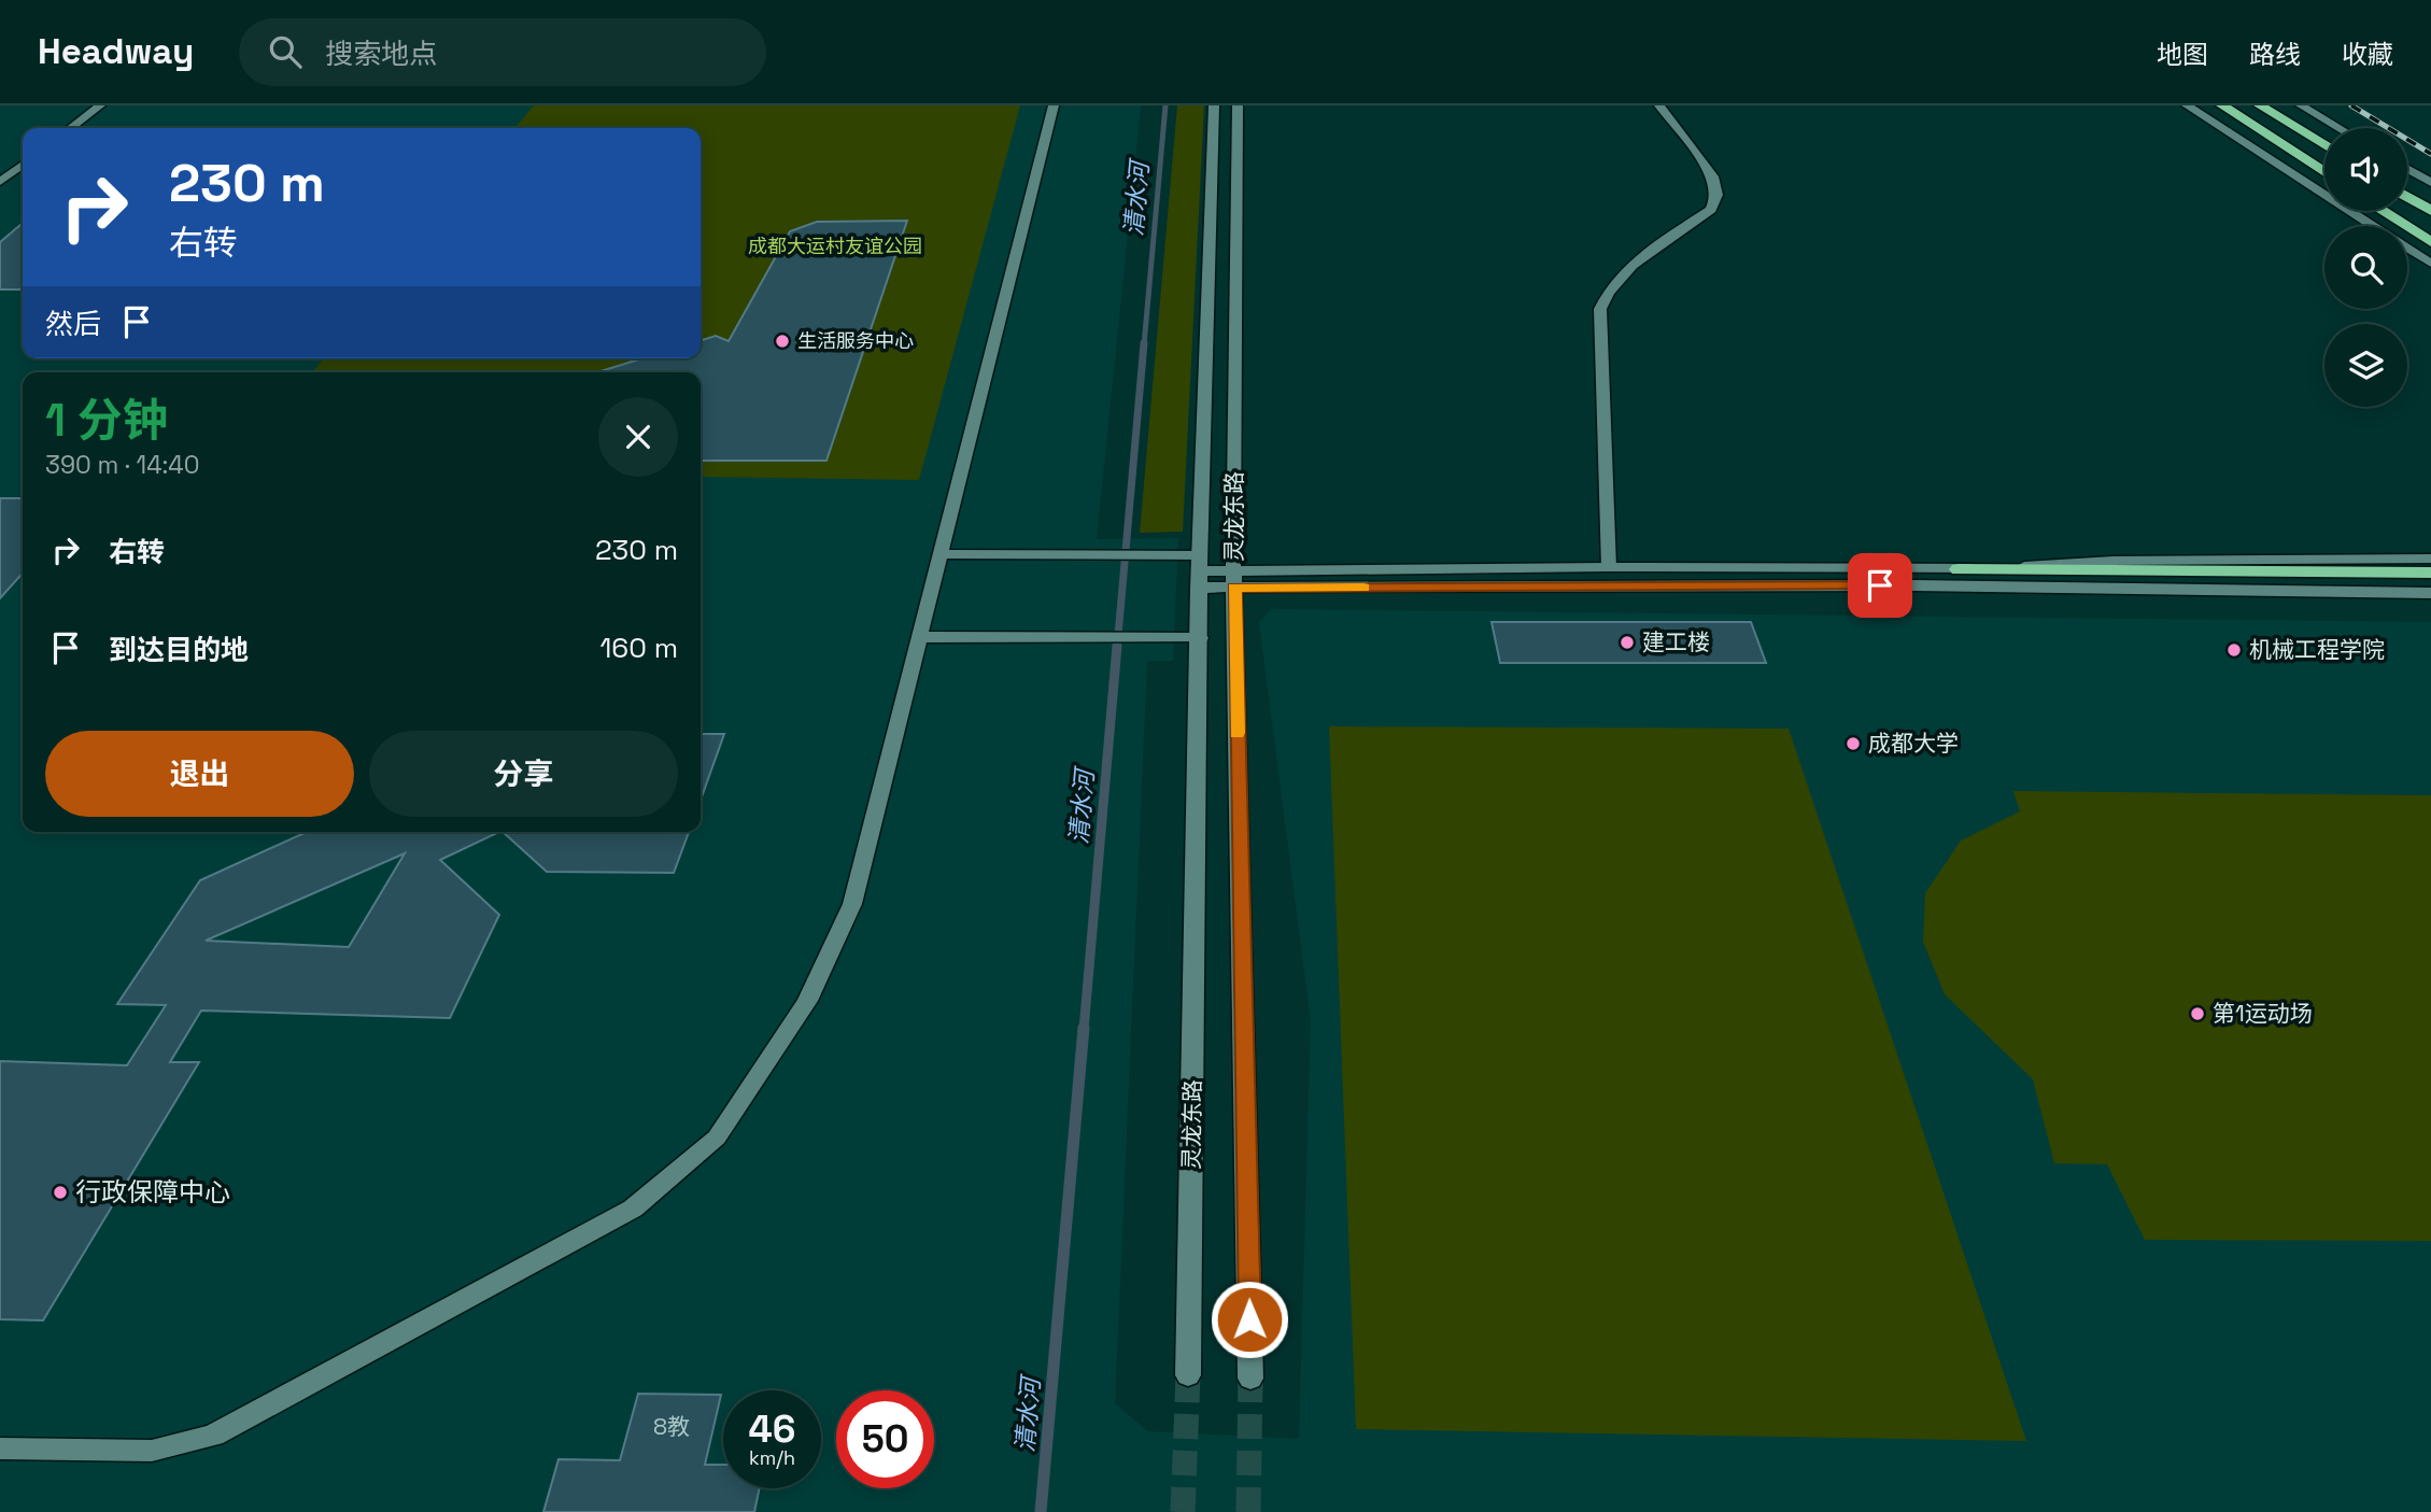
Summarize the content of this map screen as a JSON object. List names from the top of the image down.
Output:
{
  "streets": {
    "street": ["灵龙东路"]
  },
  "water": ["清水河"],
  "parks": ["成都大运村友谊公园"],
  "places": [
    "生活服务中心",
    "建工楼",
    "机械工程学院",
    "成都大学",
    "第1运动场",
    "行政保障中心"
  ],
  "house_numbers": ["8教"],
  "page": {
    "header": "Headway",
    "search": "搜索地点",
    "nav": ["地图", "路线", "收藏"],
    "turn": ["230 m", "右转"],
    "then": "然后",
    "heading": ["1 分钟", "390 m · 14:40"],
    "list": [
      {
        "name": "右转",
        "value": "230 m"
      },
      {
        "name": "到达目的地",
        "value": "160 m"
      }
    ],
    "buttons": ["退出", "分享"],
    "speed": "46 km/h",
    "limit": "50"
  }
}
